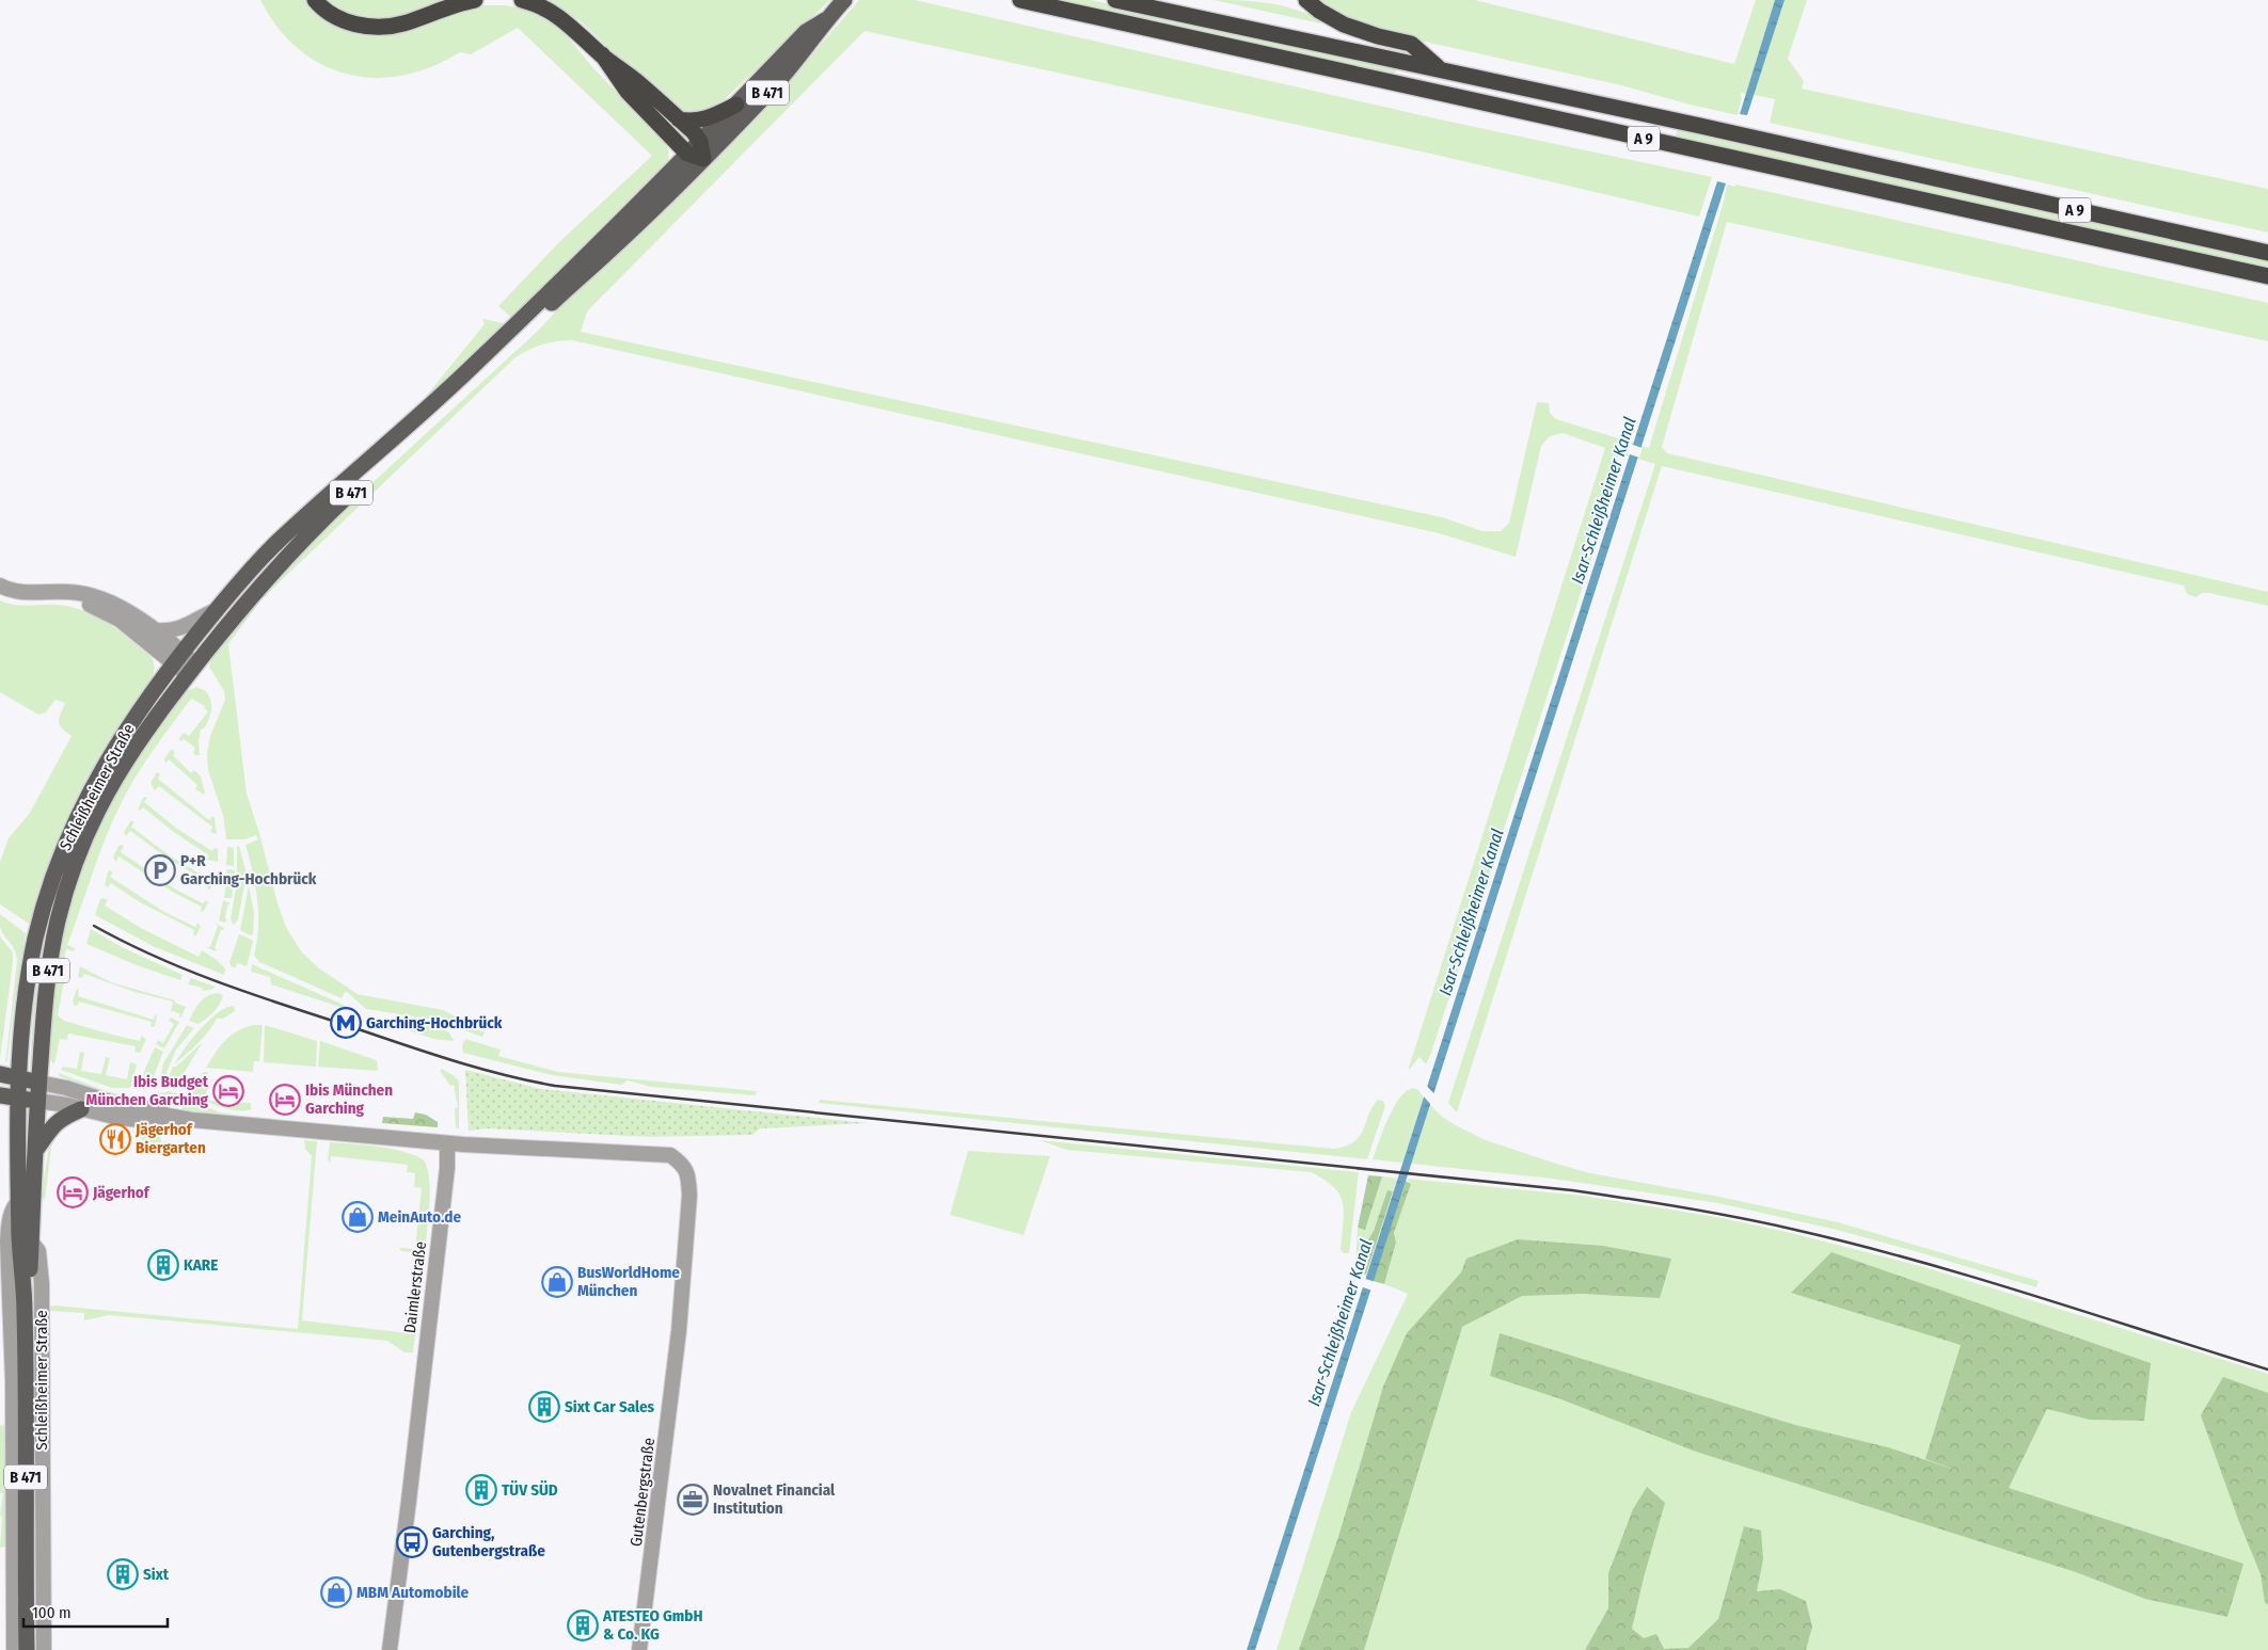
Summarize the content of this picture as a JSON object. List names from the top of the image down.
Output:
{
  "streets": {
    "highway": ["A 9"],
    "main road": ["B 471", "Schleißheimer Straße"],
    "street": ["Daimlerstraße", "Gutenbergstraße"]
  },
  "crossings": [
    ["B 471", "Schleißheimer Straße"],
    ["Daimlerstraße", "Gutenbergstraße"]
  ],
  "water": ["Isar-Schleißheimer Kanal"],
  "places": {
    "parking": ["P+R Garching-Hochbrück"],
    "metro station": ["Garching-Hochbrück"],
    "hotel": ["Ibis Budget München Garching", "Ibis München Garching", "Jägerhof"],
    "restaurant": ["Jägerhof Biergarten"],
    "shop": ["MeinAuto.de", "BusWorldHome München", "MBM Automobile"],
    "building": [
      "KARE",
      "Sixt Car Sales",
      "TÜV SÜD",
      "Sixt",
      "ATESTEO GmbH & Co. KG"
    ],
    "office": ["Novalnet Financial Institution"],
    "bus stop": ["Garching, Gutenbergstraße"]
  },
  "scale_bar": "100 m"
}
